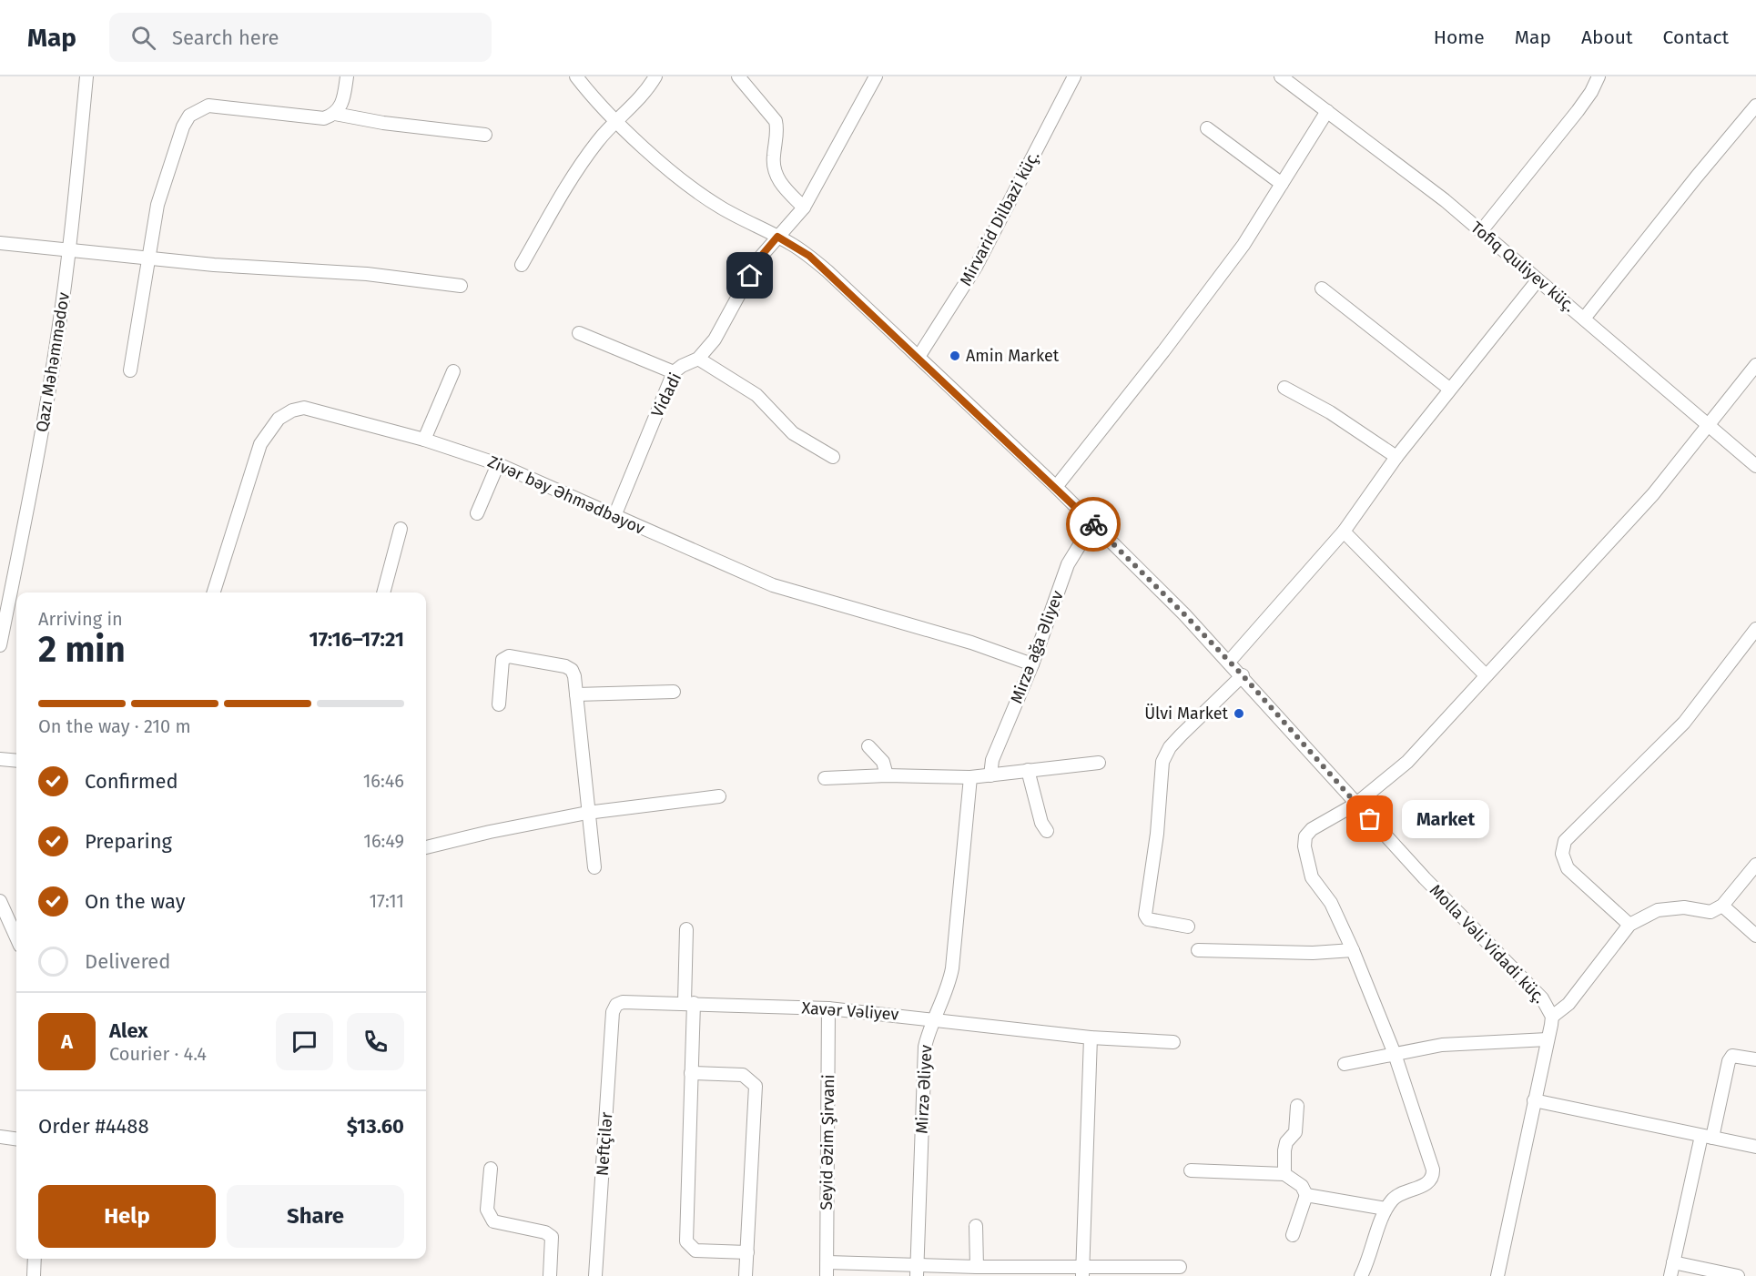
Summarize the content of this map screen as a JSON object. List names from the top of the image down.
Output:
{
  "streets": {
    "street": [
      "Mirvarid Dilbazi küç.",
      "Tofiq Quliyev küç.",
      "Qazı Məhəmmədov",
      "Vidadi",
      "Zivər bəy Əhmədbəyov",
      "Mirzə ağa Əliyev",
      "Molla Vəli Vidadi küç.",
      "Xavər Vəliyev",
      "Mirzə Əliyev",
      "Seyid Əzim Şirvani",
      "Neftçilər"
    ]
  },
  "crossings": [
    ["Mirvarid Dilbazi küç.", "Molla Vəli Vidadi küç."],
    ["Vidadi", "Zivər bəy Əhmədbəyov"],
    ["Vidadi", "Molla Vəli Vidadi küç."],
    ["Zivər bəy Əhmədbəyov", "Mirzə ağa Əliyev"],
    ["Mirzə ağa Əliyev", "Molla Vəli Vidadi küç."],
    ["Xavər Vəliyev", "Mirzə Əliyev"],
    ["Xavər Vəliyev", "Seyid Əzim Şirvani"],
    ["Xavər Vəliyev", "Neftçilər"]
  ],
  "places": ["Amin Market", "Ülvi Market", "Market"],
  "page": {
    "header": "Map",
    "search": "Search here",
    "nav": [
      "Home",
      "Map",
      "About",
      "Contact"
    ],
    "heading": ["2 min", "Arriving in", "17:16–17:21"],
    "panel": [
      "Alex",
      "Courier · 4.4",
      "Order #4488",
      "$13.60"
    ],
    "bar": "On the way · 210 m",
    "list": [
      ["Confirmed", "16:46"],
      ["Preparing", "16:49"],
      ["On the way", "17:11"],
      "Delivered"
    ],
    "bubble": "Market",
    "round": "A",
    "buttons": ["Help", "Share"]
  }
}
